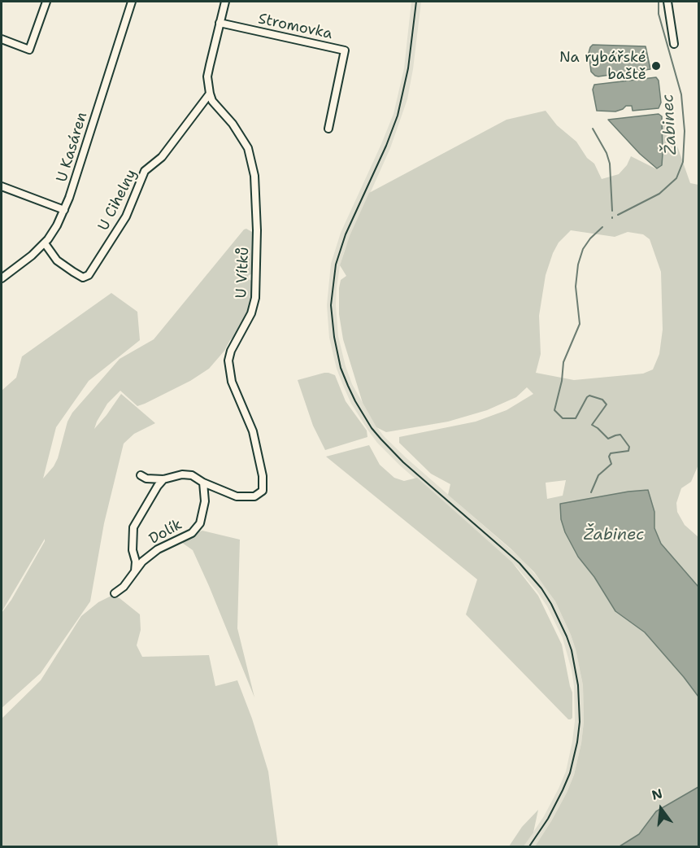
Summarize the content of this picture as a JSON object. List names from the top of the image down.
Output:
{
  "streets": {
    "street": [
      "Stromovka",
      "U Kasáren",
      "U Cihelny",
      "U Vítků",
      "Dolík"
    ]
  },
  "crossings": [
    ["Stromovka", "U Vítků"],
    ["U Kasáren", "U Cihelny"],
    ["U Cihelny", "U Vítků"],
    ["U Vítků", "Dolík"]
  ],
  "water": ["Žabinec"],
  "places": ["Na rybářské baště"],
  "north": "top"
}
